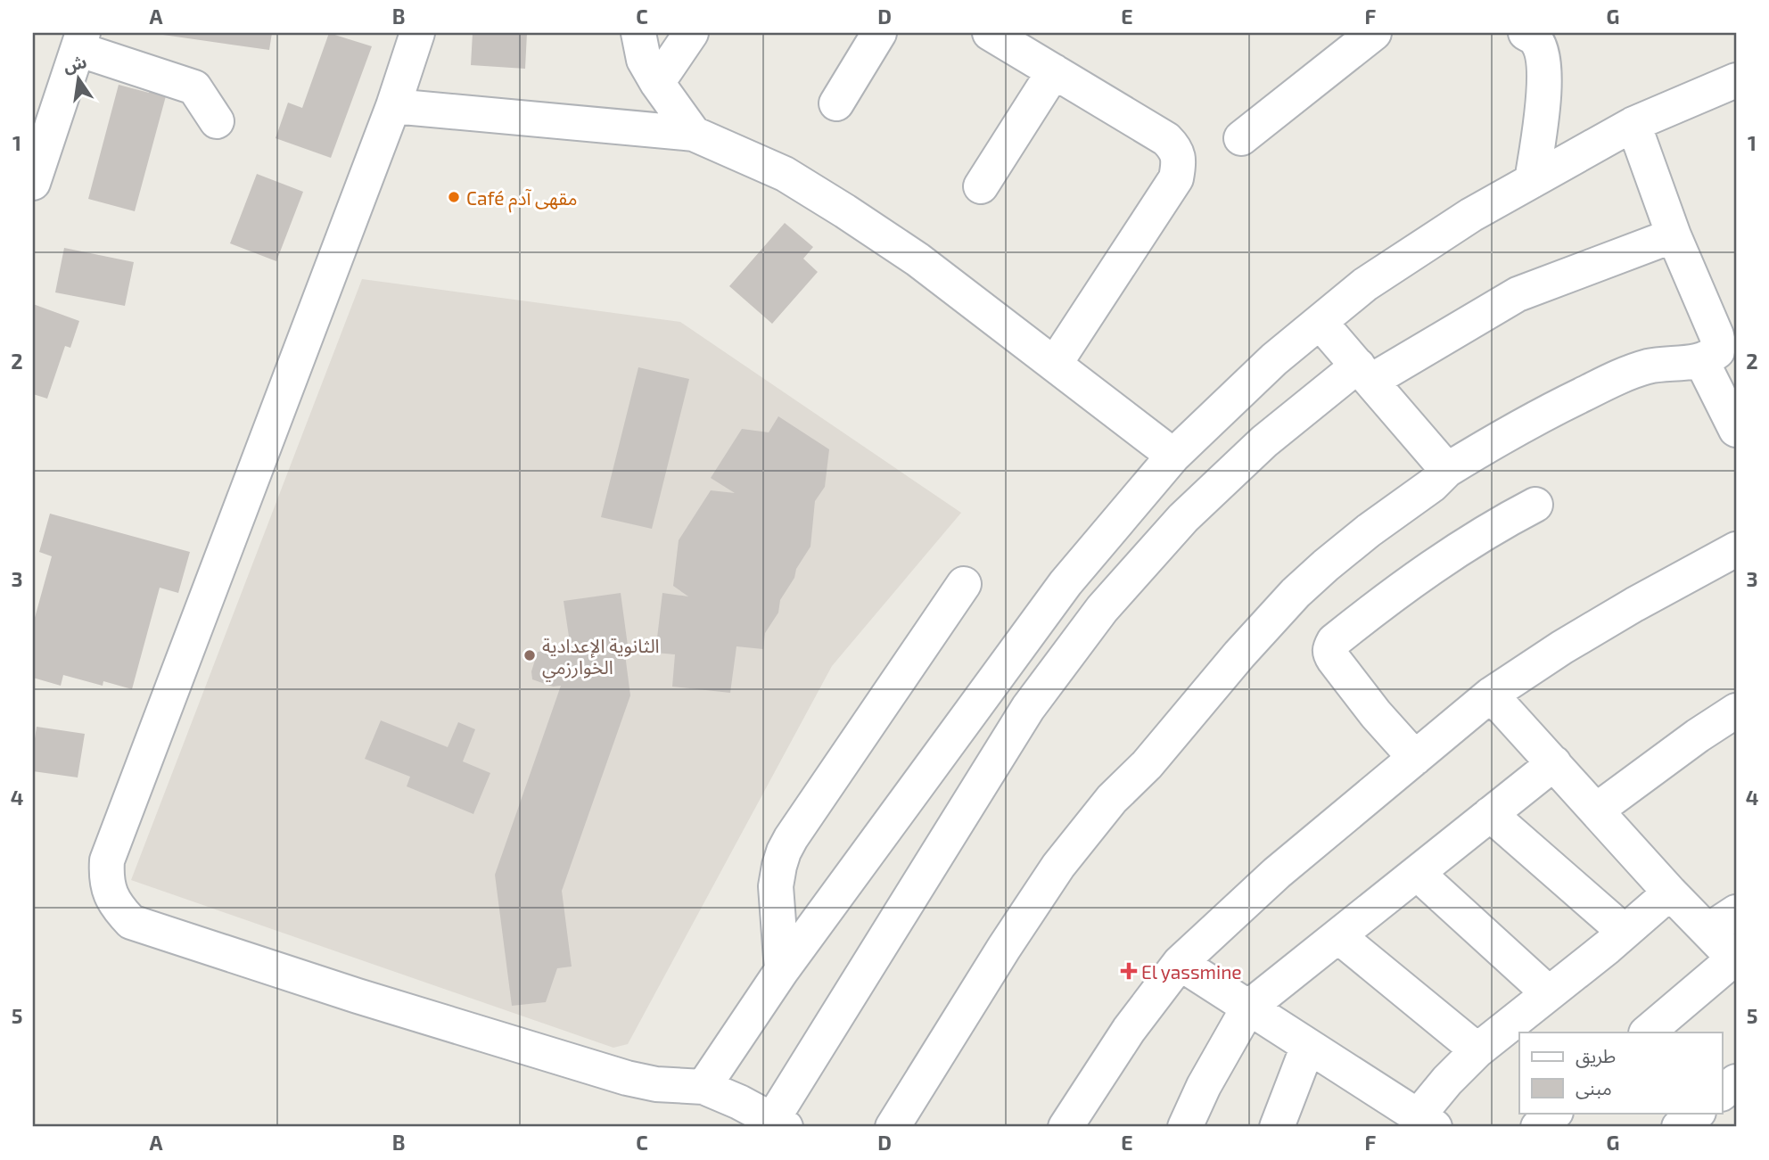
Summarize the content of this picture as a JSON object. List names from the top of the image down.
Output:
{
  "places": {
    "other": ["Café مقهى آدم", "الثانوية الإعدادية الخوارزمي"],
    "health": ["El yassmine"]
  },
  "legend": ["طريق", "مبنى"],
  "north": "top",
  "grid": {
    "columns": [
      "A",
      "B",
      "C",
      "D",
      "E",
      "F",
      "G"
    ],
    "rows": [
      "1",
      "2",
      "3",
      "4",
      "5"
    ]
  }
}
